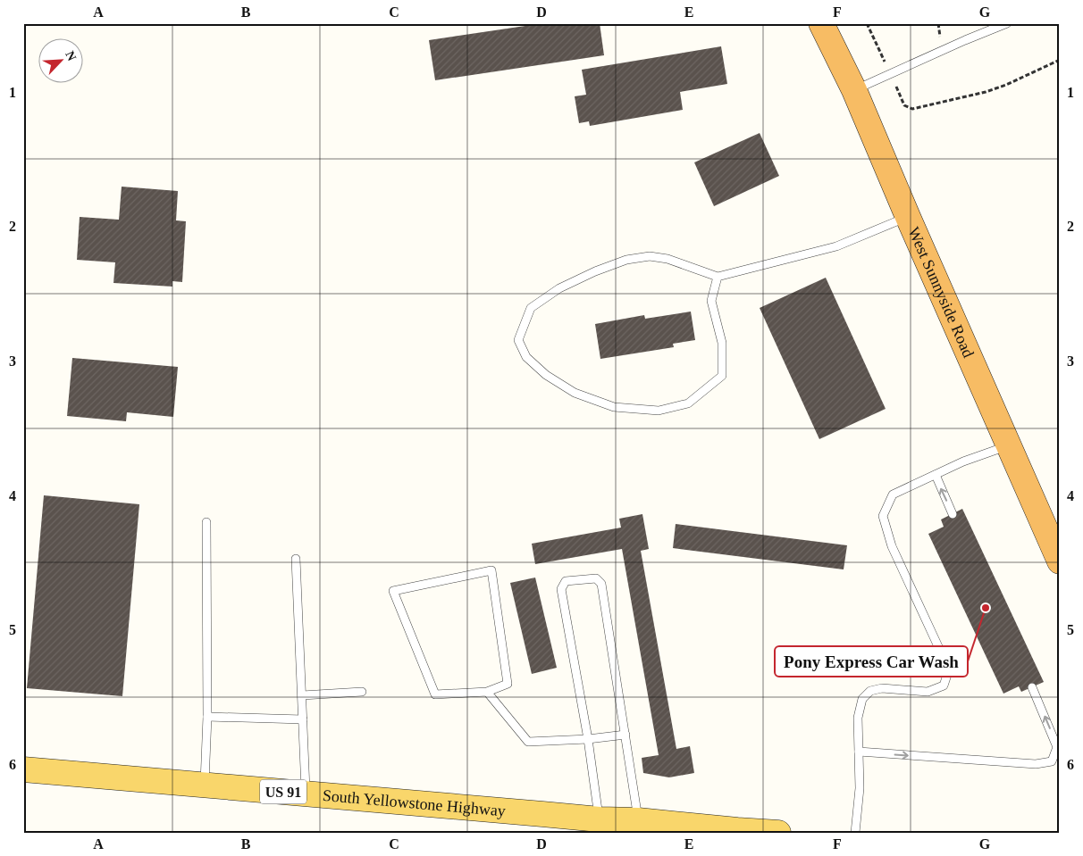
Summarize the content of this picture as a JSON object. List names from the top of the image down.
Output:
{
  "streets": {
    "highway": ["West Sunnyside Road"],
    "main road": ["US 91", "South Yellowstone Highway"]
  },
  "places": ["Pony Express Car Wash"],
  "north": "top right",
  "grid": {
    "columns": [
      "A",
      "B",
      "C",
      "D",
      "E",
      "F",
      "G"
    ],
    "rows": [
      "1",
      "2",
      "3",
      "4",
      "5",
      "6"
    ]
  }
}
